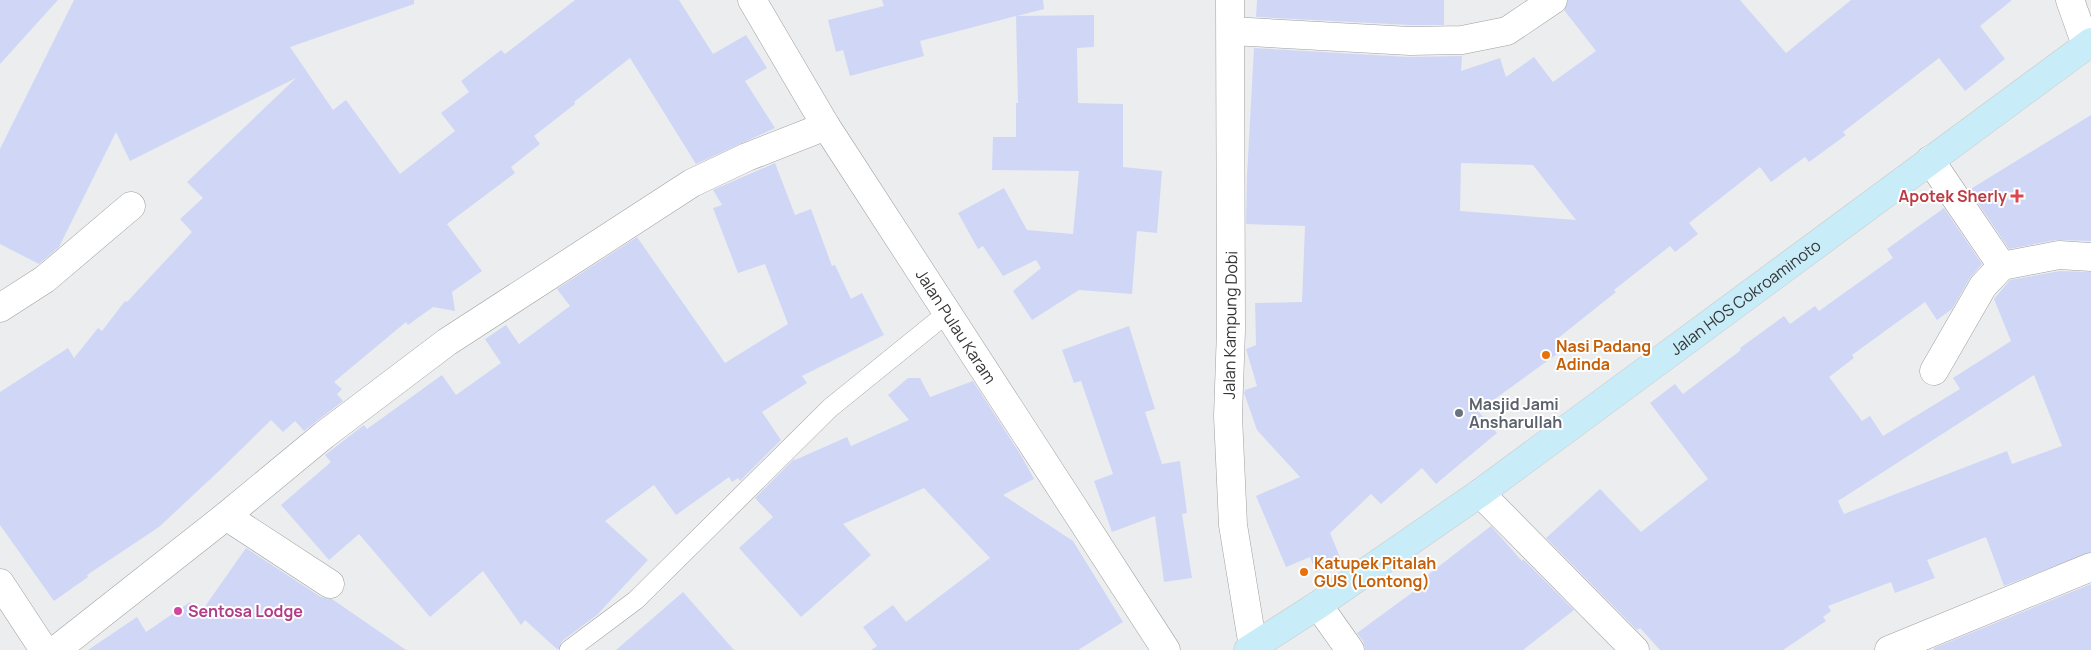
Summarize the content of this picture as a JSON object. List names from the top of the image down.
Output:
{
  "streets": {
    "main road": ["Jalan HOS Cokroaminoto"],
    "street": ["Jalan Kampung Dobi", "Jalan Pulau Karam"]
  },
  "crossings": [
    ["Jalan HOS Cokroaminoto", "Jalan Kampung Dobi"]
  ],
  "places": {
    "health": ["Apotek Sherly"],
    "other": [
      "Nasi Padang Adinda",
      "Masjid Jami Ansharullah",
      "Katupek Pitalah GUS (Lontong)",
      "Sentosa Lodge"
    ]
  }
}
